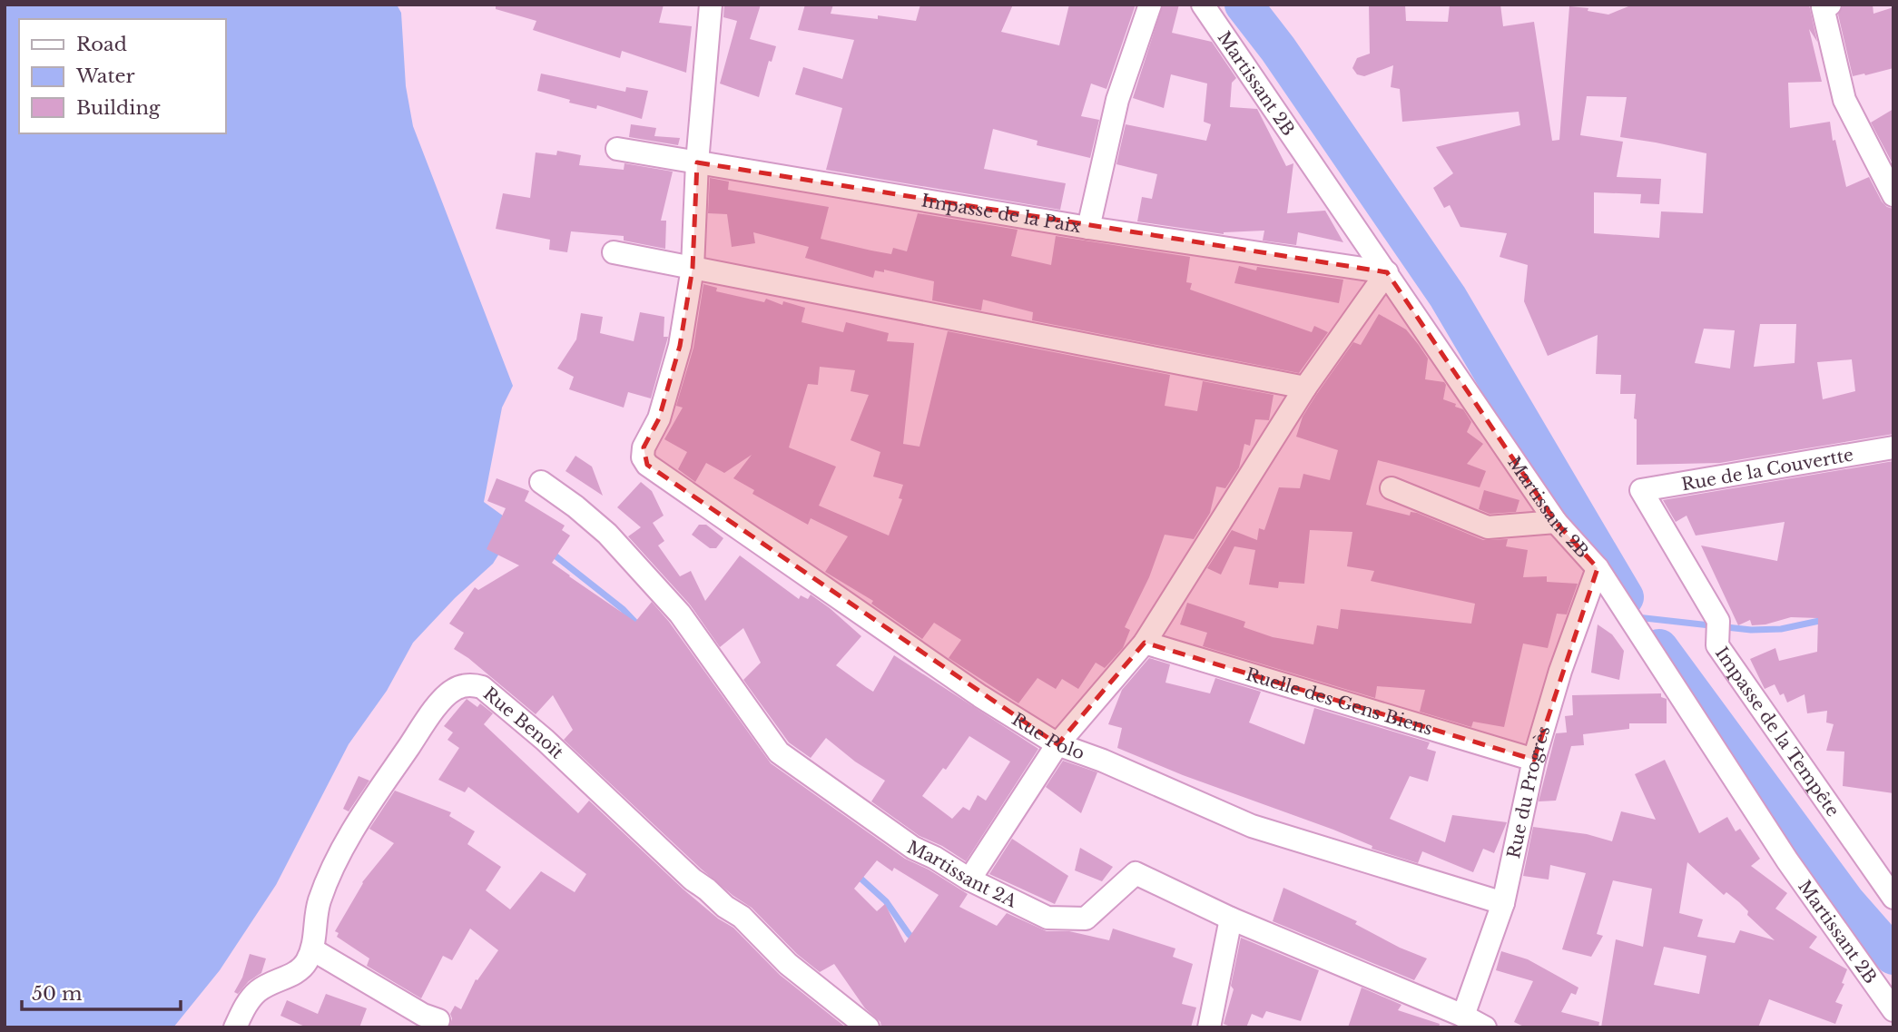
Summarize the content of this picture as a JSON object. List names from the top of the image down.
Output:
{
  "streets": {
    "street": [
      "Martissant 2B",
      "Impasse de la Paix",
      "Rue de la Couvertte",
      "Ruelle des Gens Biens",
      "Rue Benoît",
      "Impasse de la Tempête",
      "Rue Polo",
      "Rue du Progrès",
      "Martissant 2A"
    ]
  },
  "crossings": [
    ["Martissant 2B", "Impasse de la Paix"],
    ["Martissant 2B", "Rue du Progrès"],
    ["Rue de la Couvertte", "Impasse de la Tempête"],
    ["Ruelle des Gens Biens", "Rue du Progrès"],
    ["Rue Polo", "Rue du Progrès"],
    ["Rue du Progrès", "Martissant 2A"]
  ],
  "legend": ["Road", "Water", "Building"],
  "scale_bar": "50 m"
}
